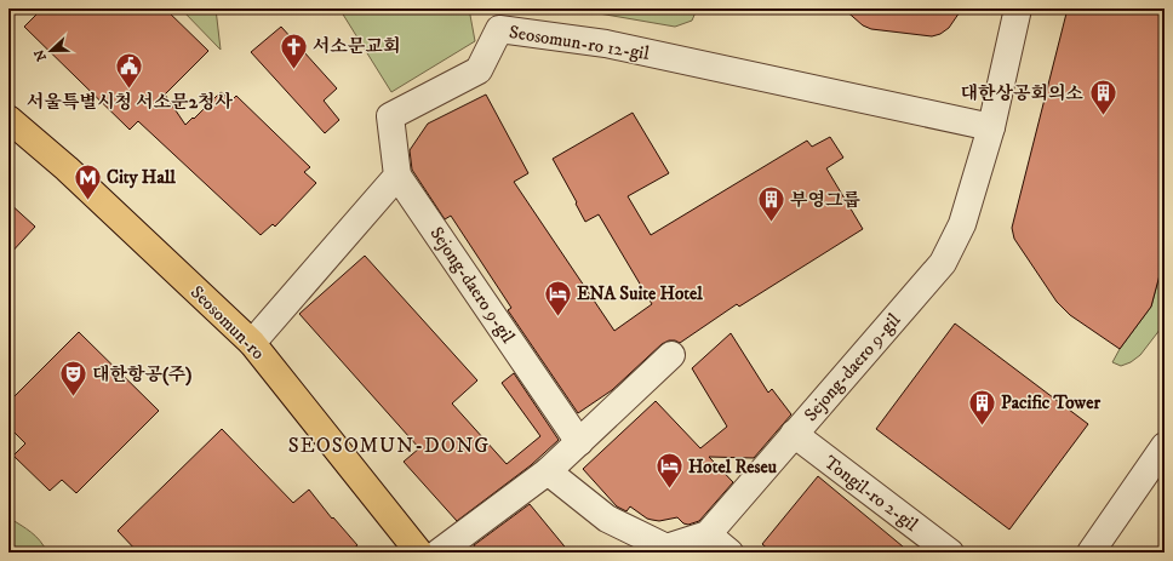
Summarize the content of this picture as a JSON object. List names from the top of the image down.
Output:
{
  "streets": {
    "main road": ["Seosomun-ro"],
    "street": ["Seosomun-ro 12-gil", "Sejong-daero 9-gil", "Tongil-ro 2-gil"]
  },
  "crossings": [
    ["Seosomun-ro 12-gil", "Sejong-daero 9-gil"],
    ["Sejong-daero 9-gil", "Tongil-ro 2-gil"]
  ],
  "districts": ["SEOSOMUN-DONG"],
  "places": {
    "church": ["서소문교회"],
    "public building": ["서울특별시청 서소문2청사"],
    "building": ["대한상공회의소", "부영그룹", "Pacific Tower"],
    "metro station": ["City Hall"],
    "hotel": ["ENA Suite Hotel", "Hotel Reseu"],
    "theatre": ["대한항공(주)"]
  },
  "north": "left"
}
